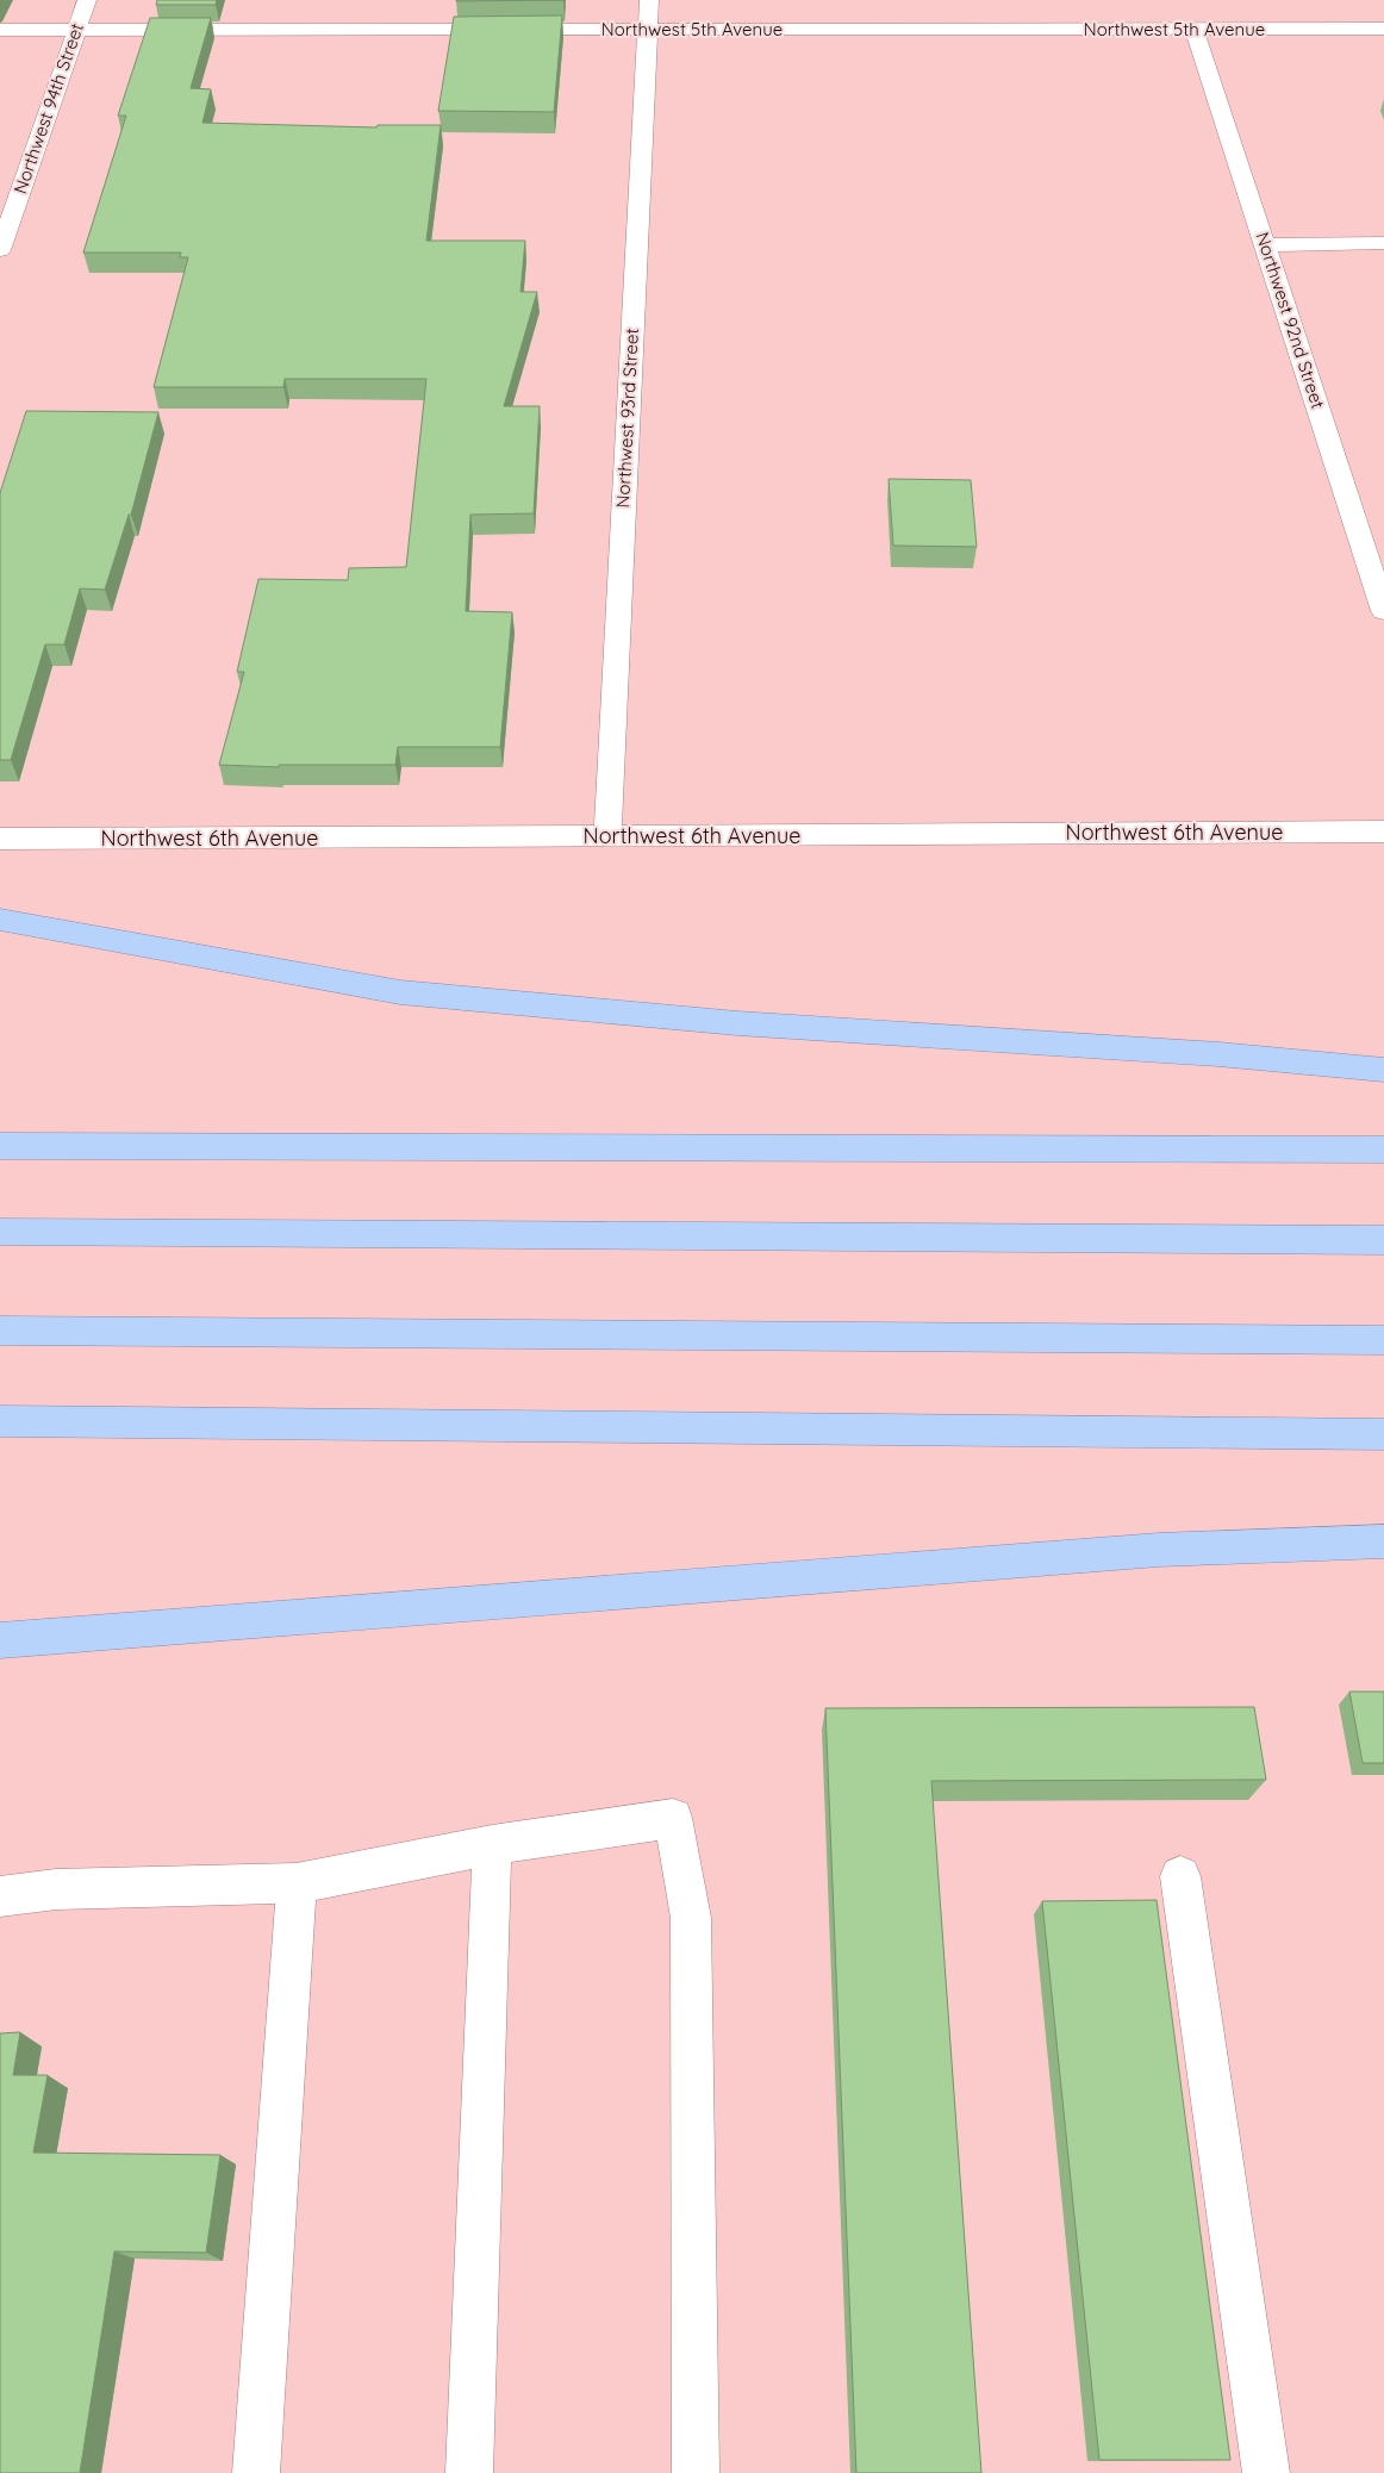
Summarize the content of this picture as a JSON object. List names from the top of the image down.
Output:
{
  "streets": {
    "street": [
      "Northwest 5th Avenue",
      "Northwest 94th Street",
      "Northwest 92nd Street",
      "Northwest 93rd Street",
      "Northwest 6th Avenue"
    ]
  },
  "crossings": [
    ["Northwest 5th Avenue", "Northwest 94th Street"],
    ["Northwest 5th Avenue", "Northwest 92nd Street"],
    ["Northwest 5th Avenue", "Northwest 93rd Street"],
    ["Northwest 93rd Street", "Northwest 6th Avenue"]
  ]
}
